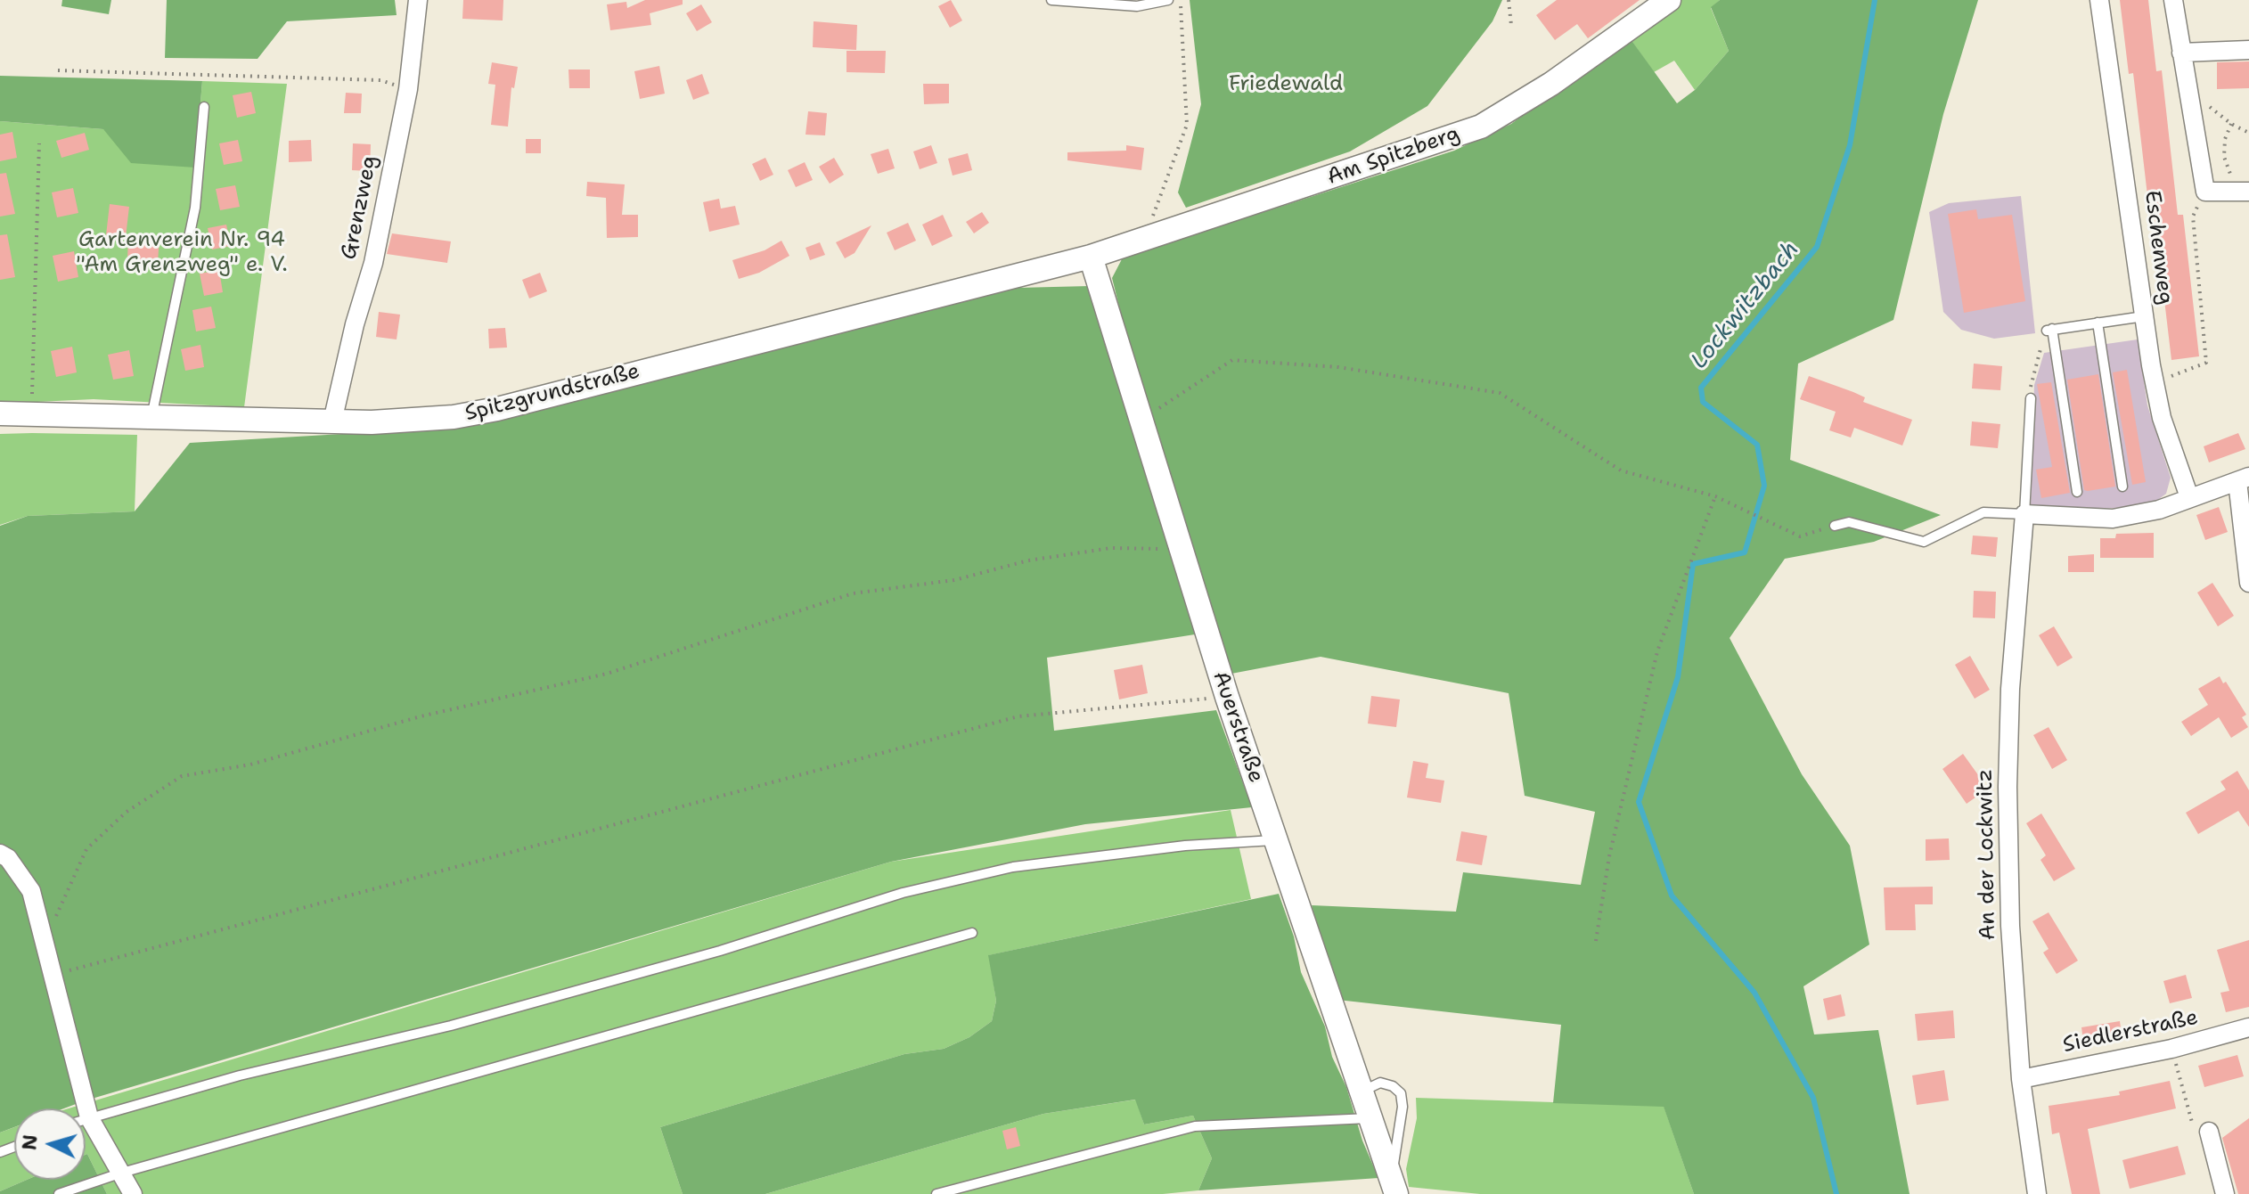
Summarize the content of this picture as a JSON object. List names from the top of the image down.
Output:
{
  "streets": {
    "street": [
      "Am Spitzberg",
      "Grenzweg",
      "Eschenweg",
      "Spitzgrundstraße",
      "Auerstraße",
      "An der Lockwitz",
      "Siedlerstraße"
    ]
  },
  "crossings": [
    ["Am Spitzberg", "Spitzgrundstraße"],
    ["Am Spitzberg", "Auerstraße"],
    ["Grenzweg", "Spitzgrundstraße"],
    ["Spitzgrundstraße", "Auerstraße"],
    ["An der Lockwitz", "Siedlerstraße"]
  ],
  "water": ["Lockwitzbach"],
  "parks": ["Friedewald", "Gartenverein Nr. 94 \"Am Grenzweg\" e. V."],
  "north": "left"
}
